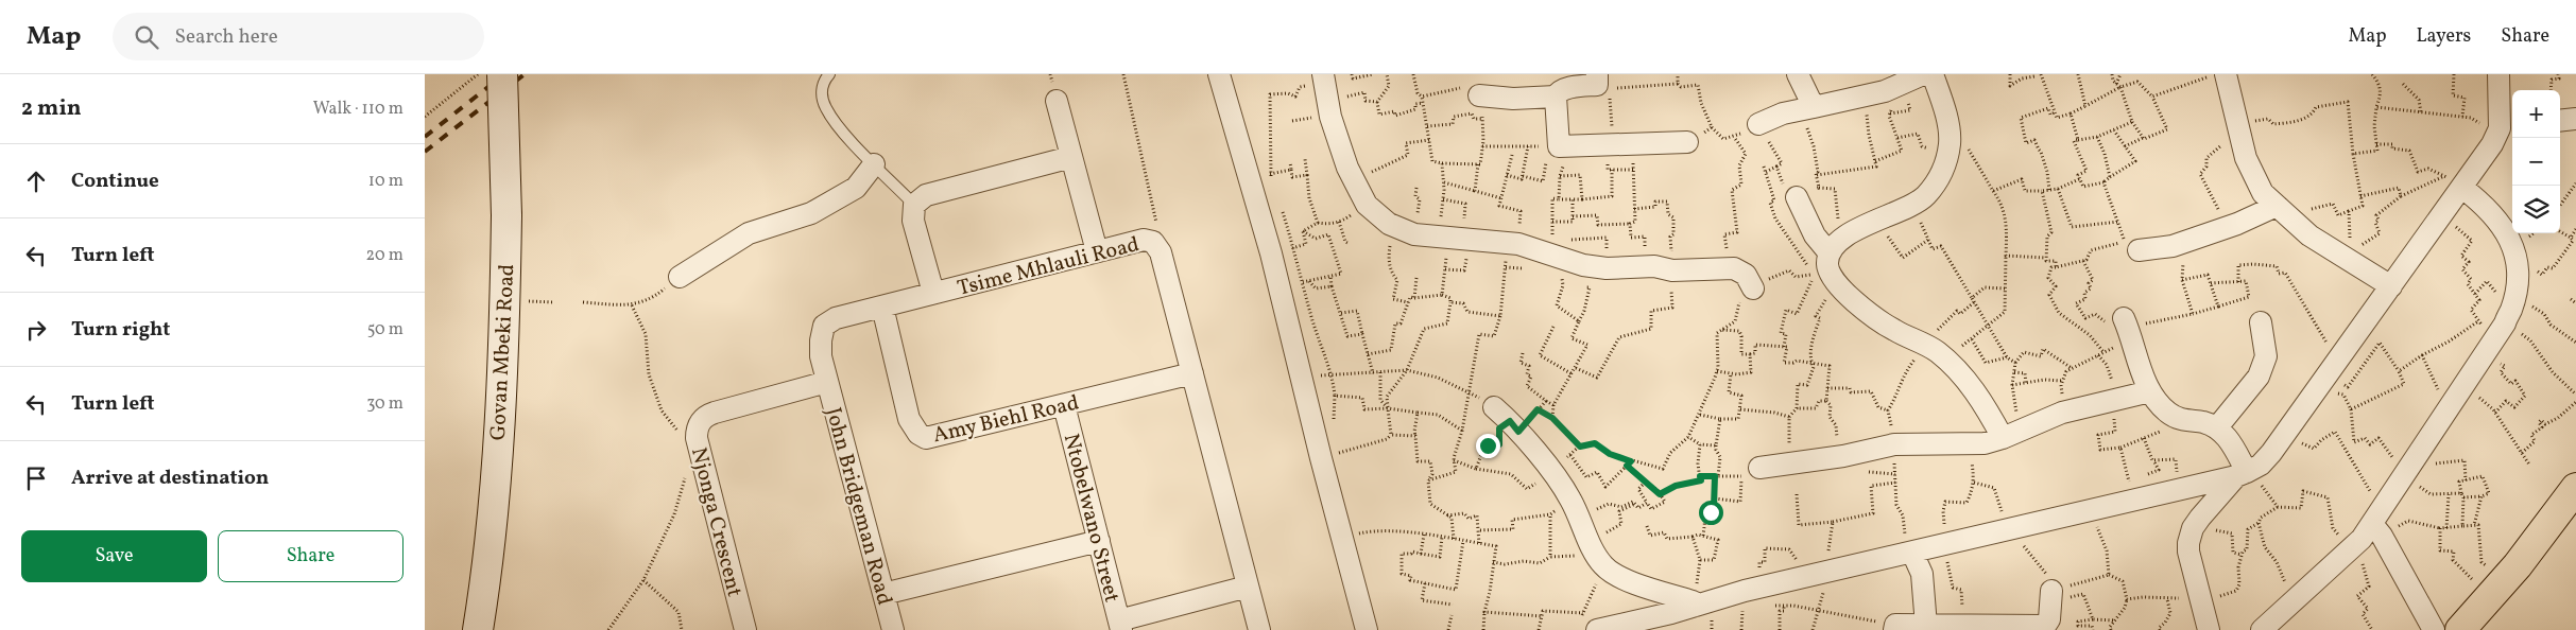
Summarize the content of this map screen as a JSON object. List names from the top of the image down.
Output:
{
  "streets": {
    "main road": ["Govan Mbeki Road"],
    "street": [
      "Tsime Mhlauli Road",
      "Amy Biehl Road",
      "John Bridgeman Road",
      "Ntobelwano Street",
      "Njonga Crescent"
    ]
  },
  "crossings": [
    ["Tsime Mhlauli Road", "Amy Biehl Road"],
    ["Tsime Mhlauli Road", "John Bridgeman Road"],
    ["Tsime Mhlauli Road", "Njonga Crescent"],
    ["Amy Biehl Road", "Ntobelwano Street"],
    ["John Bridgeman Road", "Njonga Crescent"]
  ],
  "page": {
    "header": "Map",
    "search": "Search here",
    "nav": ["Map", "Layers", "Share"],
    "heading": ["2 min", "Walk · 110 m"],
    "map_buttons": ["+", "−"],
    "list": [
      ["Continue", "10 m"],
      ["Turn left", "20 m"],
      ["Turn right", "50 m"],
      ["Turn left", "30 m"],
      "Arrive at destination"
    ],
    "buttons": ["Save", "Share"]
  }
}
